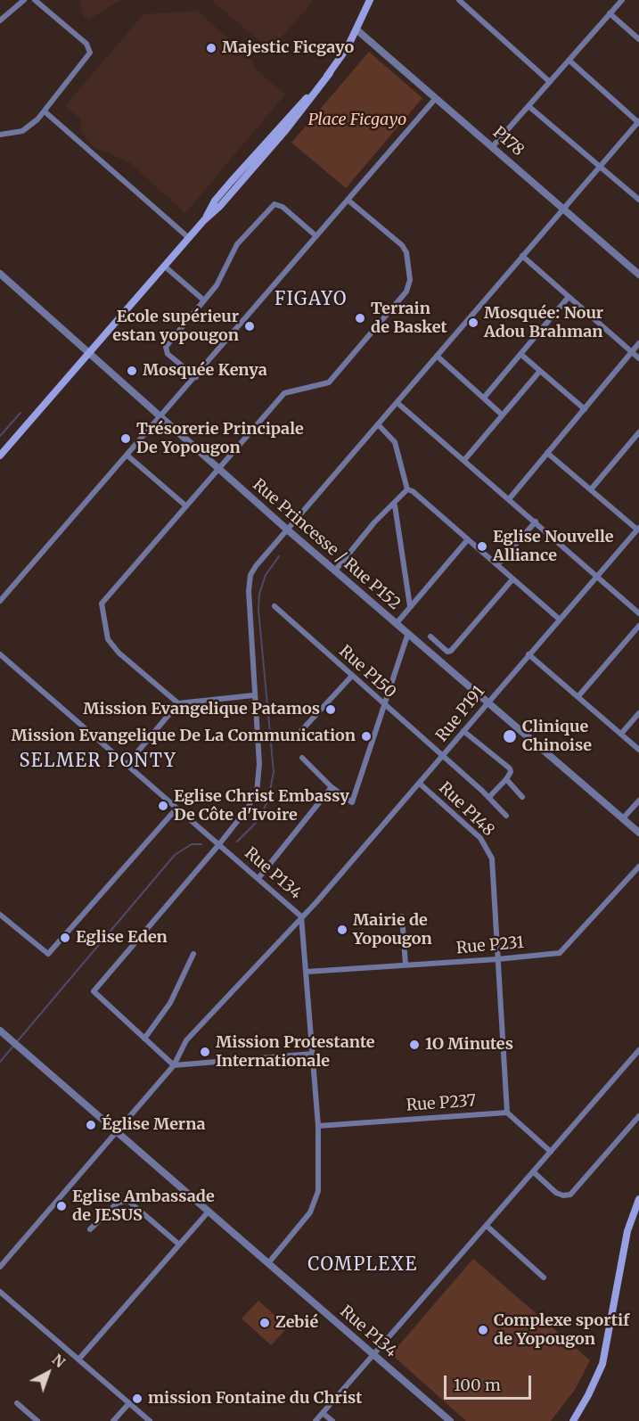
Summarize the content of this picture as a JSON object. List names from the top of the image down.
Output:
{
  "streets": {
    "street": [
      "P178",
      "Rue Princesse / Rue P152",
      "Rue P150",
      "Rue P191",
      "Rue P148",
      "Rue P134",
      "Rue P231",
      "Rue P237"
    ]
  },
  "crossings": [
    ["Rue Princesse / Rue P152", "Rue P191"],
    ["Rue P150", "Rue P191"],
    ["Rue P191", "Rue P148"],
    ["Rue P191", "Rue P134"],
    ["Rue P148", "Rue P231"],
    ["Rue P148", "Rue P237"],
    ["Rue P134", "Rue P231"],
    ["Rue P134", "Rue P237"]
  ],
  "districts": ["FIGAYO", "SELMER PONTY", "COMPLEXE"],
  "parks": ["Place Ficgayo"],
  "places": [
    "Majestic Ficgayo",
    "Terrain de Basket",
    "Mosquée: Nour Adou Brahman",
    "Ecole supérieur estan yopougon",
    "Mosquée Kenya",
    "Trésorerie Principale De Yopougon",
    "Eglise Nouvelle Alliance",
    "Mission Evangelique Patamos",
    "Mission Evangelique De La Communication",
    "Clinique Chinoise",
    "Eglise Christ Embassy De Côte d'Ivoire",
    "Mairie de Yopougon",
    "Eglise Eden",
    "1O Minutes",
    "Mission Protestante Internationale",
    "Église Merna",
    "Eglise Ambassade de JESUS",
    "Zebié",
    "Complexe sportif de Yopougon",
    "mission Fontaine du Christ"
  ],
  "scale_bar": "100 m",
  "north": "top right"
}
